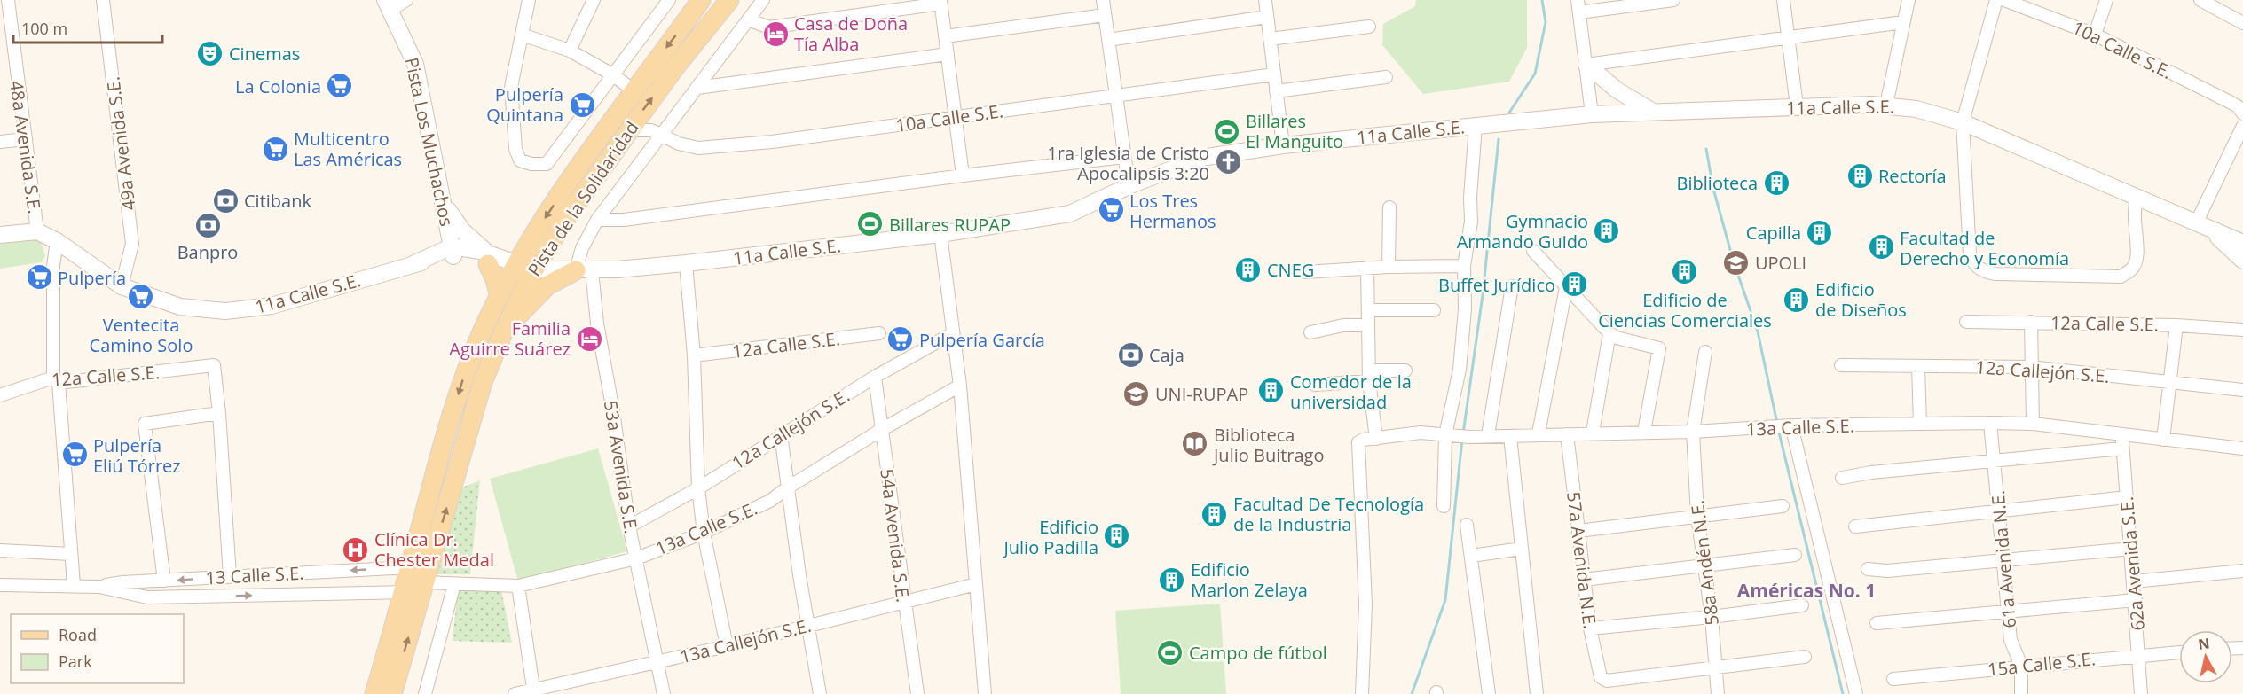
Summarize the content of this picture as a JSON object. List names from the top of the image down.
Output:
{
  "streets": {
    "main road": ["Pista de la Solidaridad"],
    "street": [
      "10a Calle S.E.",
      "11a Calle S.E.",
      "Pista Los Muchachos",
      "49a Avenida S.E.",
      "48a Avenida S.E.",
      "12a Calle S.E.",
      "12a Callejón S.E.",
      "13a Calle S.E.",
      "53a Avenida S.E.",
      "54a Avenida S.E.",
      "61a Avenida N.E.",
      "57a Avenida N.E.",
      "58a Andén N.E.",
      "62a Avenida S.E.",
      "13 Calle S.E.",
      "13a Callejón S.E.",
      "15a Calle S.E."
    ]
  },
  "crossings": [
    ["10a Calle S.E.", "Pista de la Solidaridad"],
    ["11a Calle S.E.", "Pista Los Muchachos"],
    ["11a Calle S.E.", "49a Avenida S.E."],
    ["11a Calle S.E.", "48a Avenida S.E."],
    ["11a Calle S.E.", "Pista de la Solidaridad"],
    ["11a Calle S.E.", "53a Avenida S.E."],
    ["Pista de la Solidaridad", "13a Calle S.E."],
    ["Pista de la Solidaridad", "13 Calle S.E."],
    ["12a Callejón S.E.", "53a Avenida S.E."],
    ["12a Callejón S.E.", "54a Avenida S.E."],
    ["13a Calle S.E.", "53a Avenida S.E."],
    ["13a Calle S.E.", "54a Avenida S.E."],
    ["13a Calle S.E.", "61a Avenida N.E."],
    ["13a Calle S.E.", "57a Avenida N.E."],
    ["13a Calle S.E.", "58a Andén N.E."],
    ["13a Calle S.E.", "62a Avenida S.E."],
    ["53a Avenida S.E.", "13a Callejón S.E."],
    ["54a Avenida S.E.", "13a Callejón S.E."],
    ["61a Avenida N.E.", "15a Calle S.E."],
    ["57a Avenida N.E.", "58a Andén N.E."],
    ["62a Avenida S.E.", "15a Calle S.E."]
  ],
  "districts": ["Américas No. 1"],
  "places": {
    "hotel": ["Casa de Doña Tía Alba", "Familia Aguirre Suárez"],
    "theatre": ["Cinemas"],
    "supermarket": [
      "La Colonia",
      "Pulpería Quintana",
      "Multicentro Las Américas",
      "Los Tres Hermanos",
      "Pulpería",
      "Ventecita Camino Solo",
      "Pulpería García",
      "Pulpería Eliú Tórrez"
    ],
    "sports": ["Billares El Manguito", "Billares RUPAP", "Campo de fútbol"],
    "church": ["1ra Iglesia de Cristo Apocalipsis 3:20"],
    "building": [
      "Rectoría",
      "Biblioteca",
      "Gymnacio Armando Guido",
      "Capilla",
      "Facultad de Derecho y Economía",
      "CNEG",
      "Edificio de Ciencias Comerciales",
      "Buffet Jurídico",
      "Edificio de Diseños",
      "Comedor de la universidad",
      "Facultad De Tecnología de la Industria",
      "Edificio Julio Padilla",
      "Edificio Marlon Zelaya"
    ],
    "bank": ["Citibank", "Banpro", "Caja"],
    "school or university": ["UPOLI", "UNI-RUPAP"],
    "library": ["Biblioteca Julio Buitrago"],
    "hospital": ["Clínica Dr. Chester Medal"]
  },
  "legend": ["Road", "Park"],
  "scale_bar": "100 m",
  "north": "top"
}
